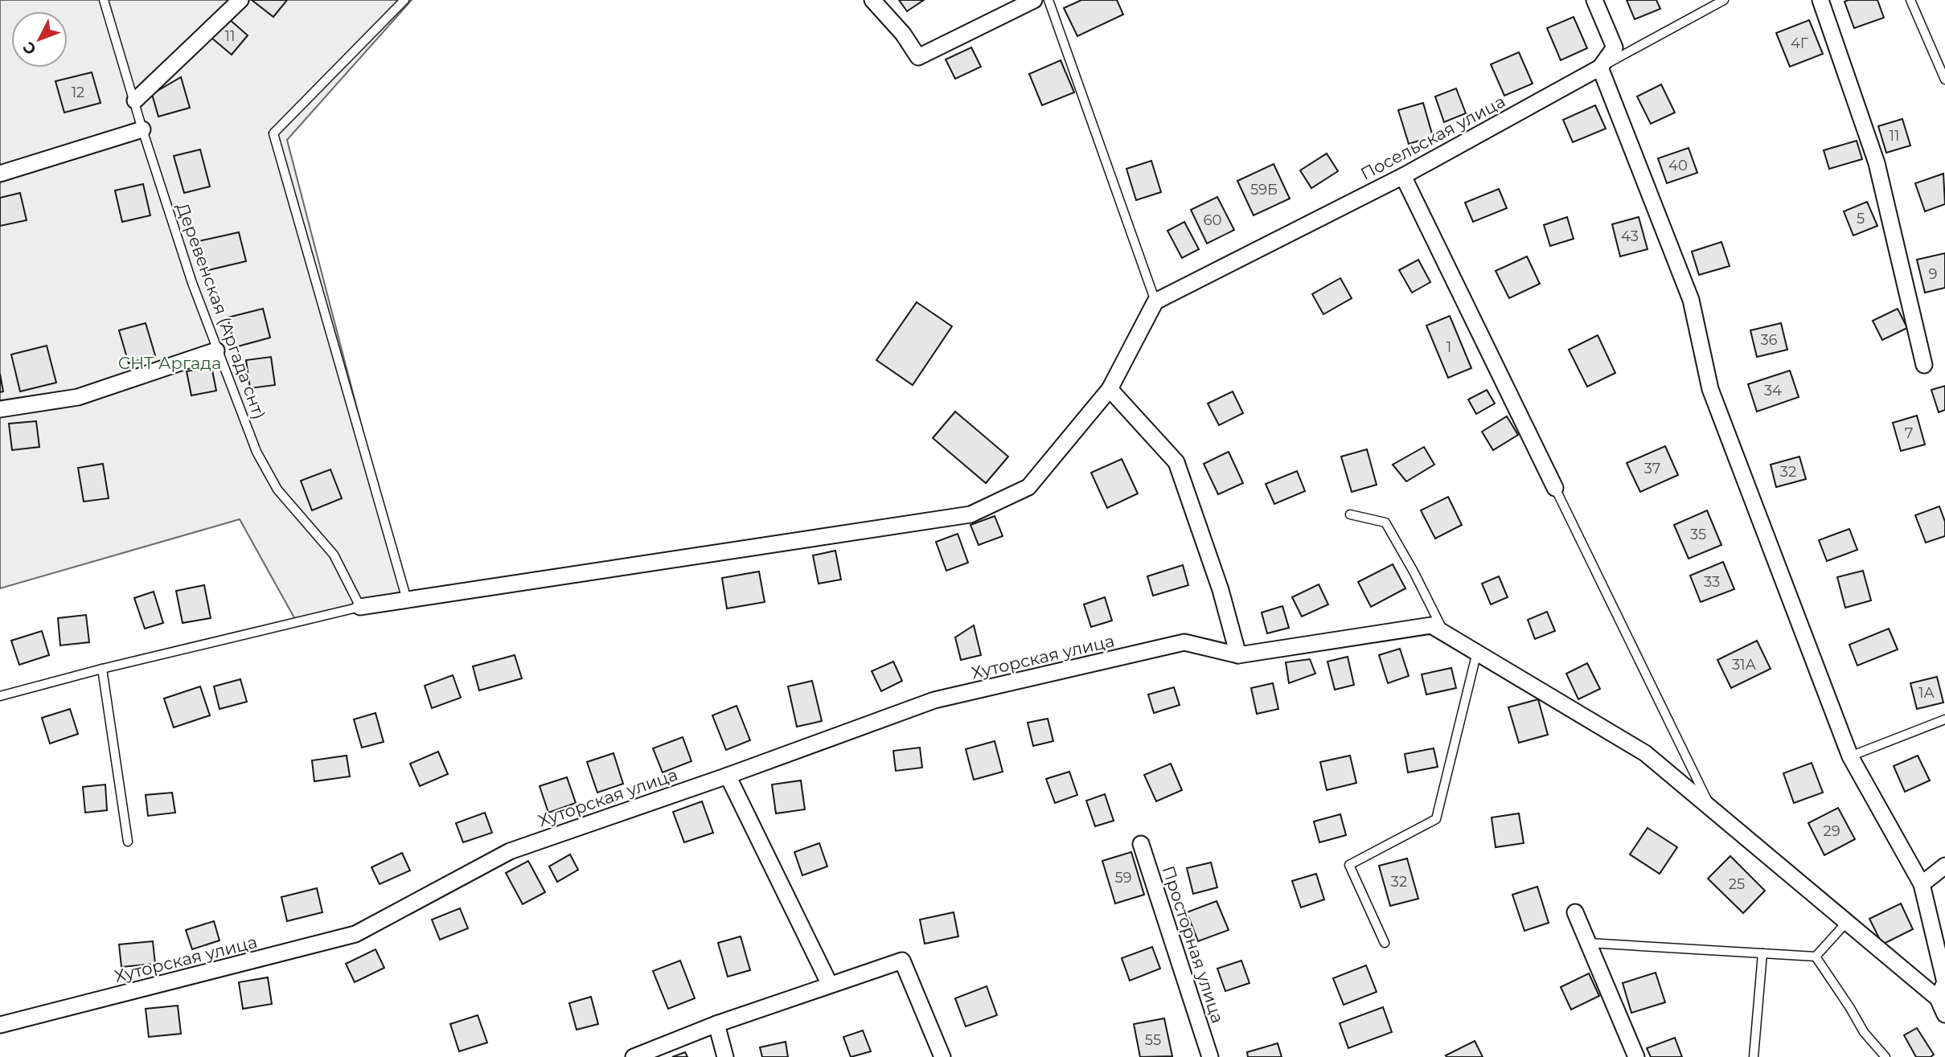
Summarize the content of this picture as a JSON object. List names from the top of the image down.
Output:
{
  "streets": {
    "street": ["Посельская улица", "Хуторская улица", "Просторная улица"],
    "lane": ["Деревенская (Аргада снт)"]
  },
  "parks": ["СНТ Аргада"],
  "house_numbers": [
    "11",
    "4Г",
    "12",
    "11",
    "40",
    "59Б",
    "5",
    "60",
    "43",
    "9",
    "36",
    "1",
    "34",
    "7",
    "37",
    "32",
    "35",
    "33",
    "31А",
    "1А",
    "29",
    "59",
    "32",
    "25",
    "55"
  ],
  "north": "bottom left"
}
